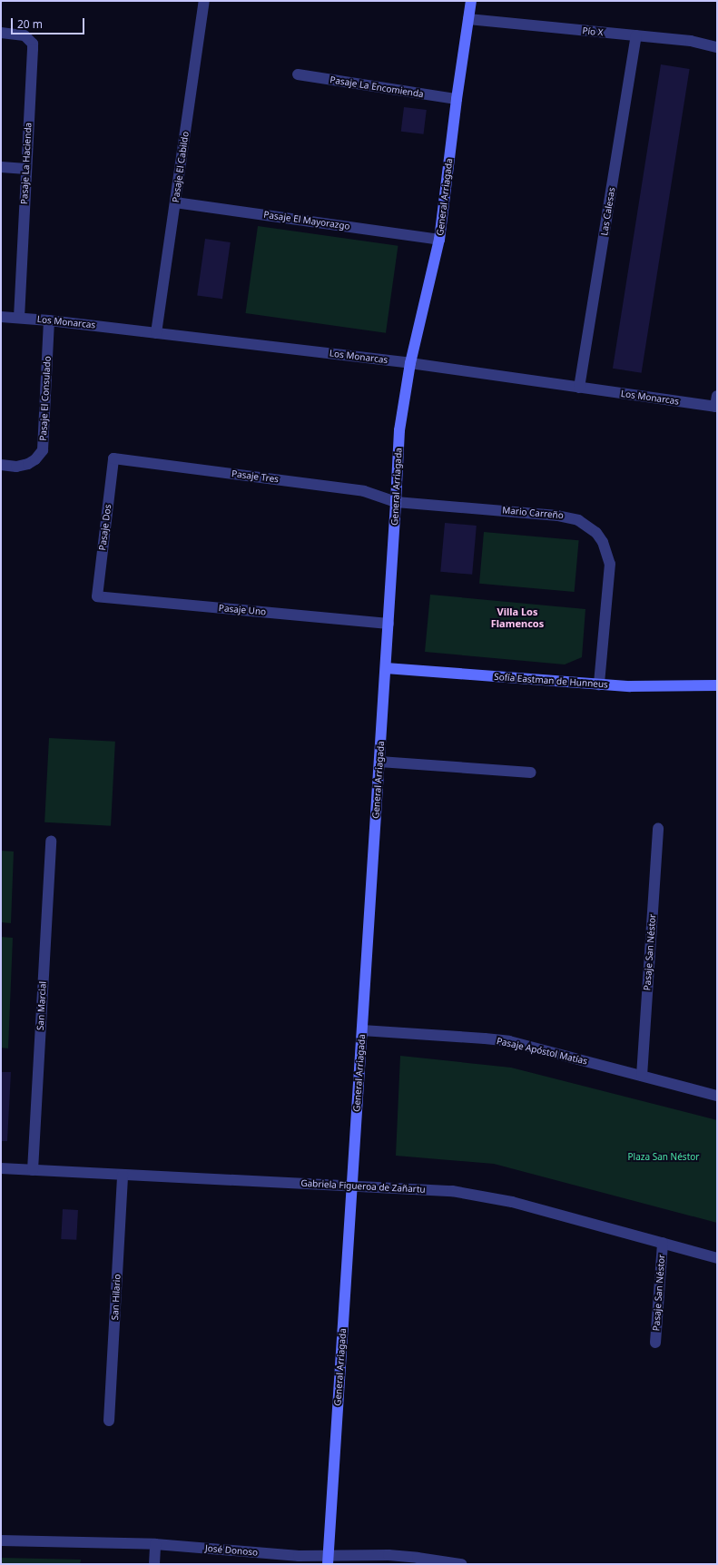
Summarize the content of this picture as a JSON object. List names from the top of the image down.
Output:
{
  "streets": {
    "street": [
      "Pío X",
      "Pasaje La Encomienda",
      "Pasaje La Hacienda",
      "Pasaje El Cabildo",
      "General Arriagada",
      "Las Calesas",
      "Pasaje El Mayorazgo",
      "Los Monarcas",
      "Pasaje El Consulado",
      "Pasaje Tres",
      "Mario Carreño",
      "Pasaje Dos",
      "Pasaje Uno",
      "Sofía Eastman de Hunneus",
      "Pasaje San Néstor",
      "San Marcial",
      "Pasaje Apóstol Matías",
      "Gabriela Figueroa de Zañartu",
      "San Hilario",
      "José Donoso"
    ]
  },
  "crossings": [
    ["Pío X", "General Arriagada"],
    ["Pío X", "Las Calesas"],
    ["Pasaje La Encomienda", "General Arriagada"],
    ["Pasaje La Hacienda", "Los Monarcas"],
    ["Pasaje El Cabildo", "Pasaje El Mayorazgo"],
    ["Pasaje El Cabildo", "Los Monarcas"],
    ["General Arriagada", "Pasaje El Mayorazgo"],
    ["General Arriagada", "Los Monarcas"],
    ["General Arriagada", "Pasaje Tres"],
    ["General Arriagada", "Mario Carreño"],
    ["General Arriagada", "Pasaje Uno"],
    ["General Arriagada", "Sofía Eastman de Hunneus"],
    ["General Arriagada", "Pasaje Apóstol Matías"],
    ["General Arriagada", "Gabriela Figueroa de Zañartu"],
    ["General Arriagada", "José Donoso"],
    ["Las Calesas", "Los Monarcas"],
    ["Los Monarcas", "Pasaje El Consulado"],
    ["Pasaje Tres", "Mario Carreño"],
    ["Pasaje Tres", "Pasaje Dos"],
    ["Mario Carreño", "Sofía Eastman de Hunneus"],
    ["Pasaje Dos", "Pasaje Uno"],
    ["Pasaje San Néstor", "Pasaje Apóstol Matías"],
    ["Pasaje San Néstor", "Gabriela Figueroa de Zañartu"],
    ["San Marcial", "Gabriela Figueroa de Zañartu"],
    ["Gabriela Figueroa de Zañartu", "San Hilario"]
  ],
  "districts": ["Villa Los Flamencos"],
  "parks": ["Plaza San Néstor"],
  "scale_bar": "20 m"
}
